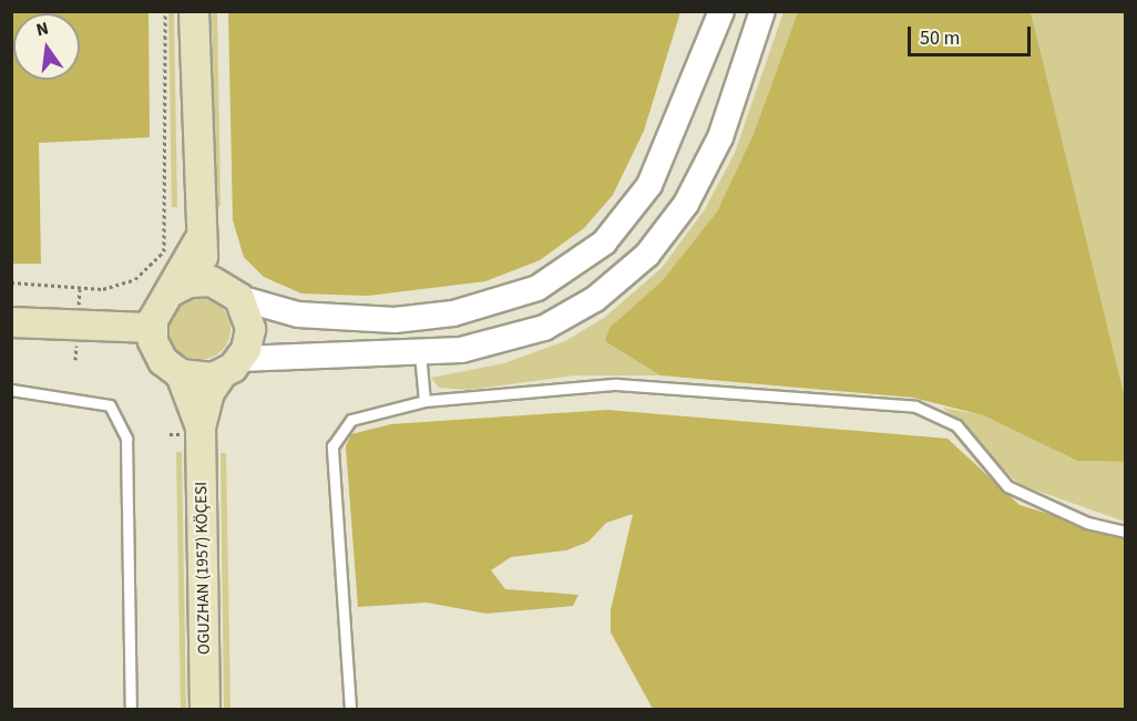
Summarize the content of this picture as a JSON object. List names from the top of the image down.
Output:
{
  "streets": {
    "main road": ["OGUZHAN (1957) KÖÇESI"]
  },
  "scale_bar": "50 m",
  "north": "top"
}
